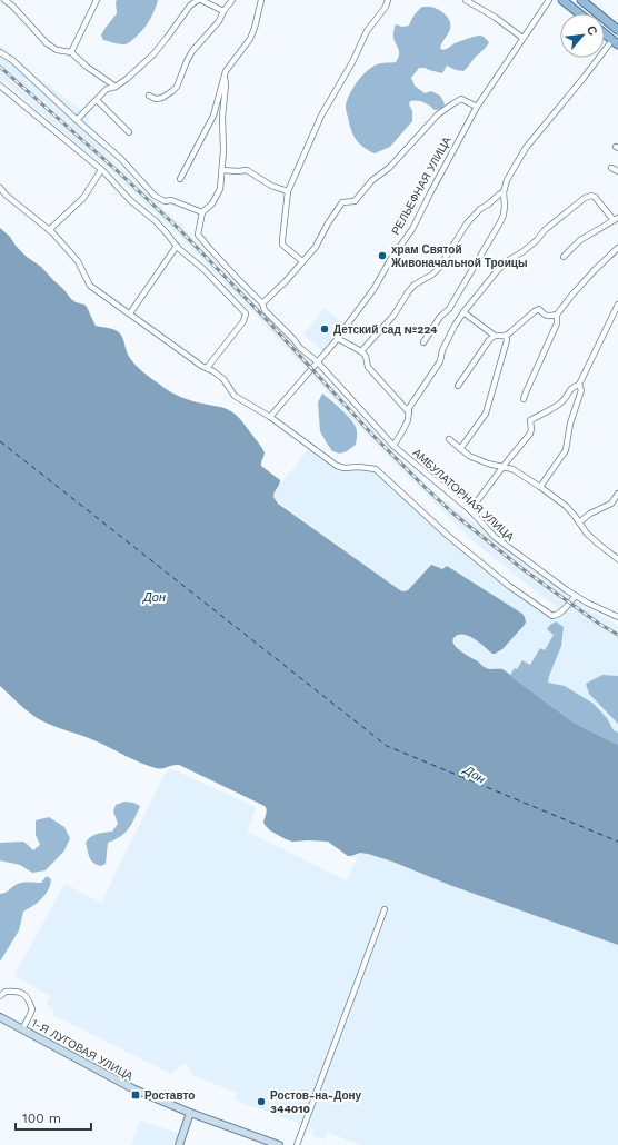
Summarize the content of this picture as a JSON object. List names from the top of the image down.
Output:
{
  "streets": {
    "main road": ["1-Я ЛУГОВАЯ УЛИЦА"],
    "street": ["РЕЛЬЕФНАЯ УЛИЦА", "АМБУЛАТОРНАЯ УЛИЦА"]
  },
  "crossings": [
    ["РЕЛЬЕФНАЯ УЛИЦА", "АМБУЛАТОРНАЯ УЛИЦА"]
  ],
  "water": ["Дон"],
  "places": {
    "other": ["храм Святой Живоначальной Троицы", "Детский сад №224", "Ростов-на-Дону 344010"],
    "transit": ["Роставто"]
  },
  "scale_bar": "100 m",
  "north": "top right"
}
